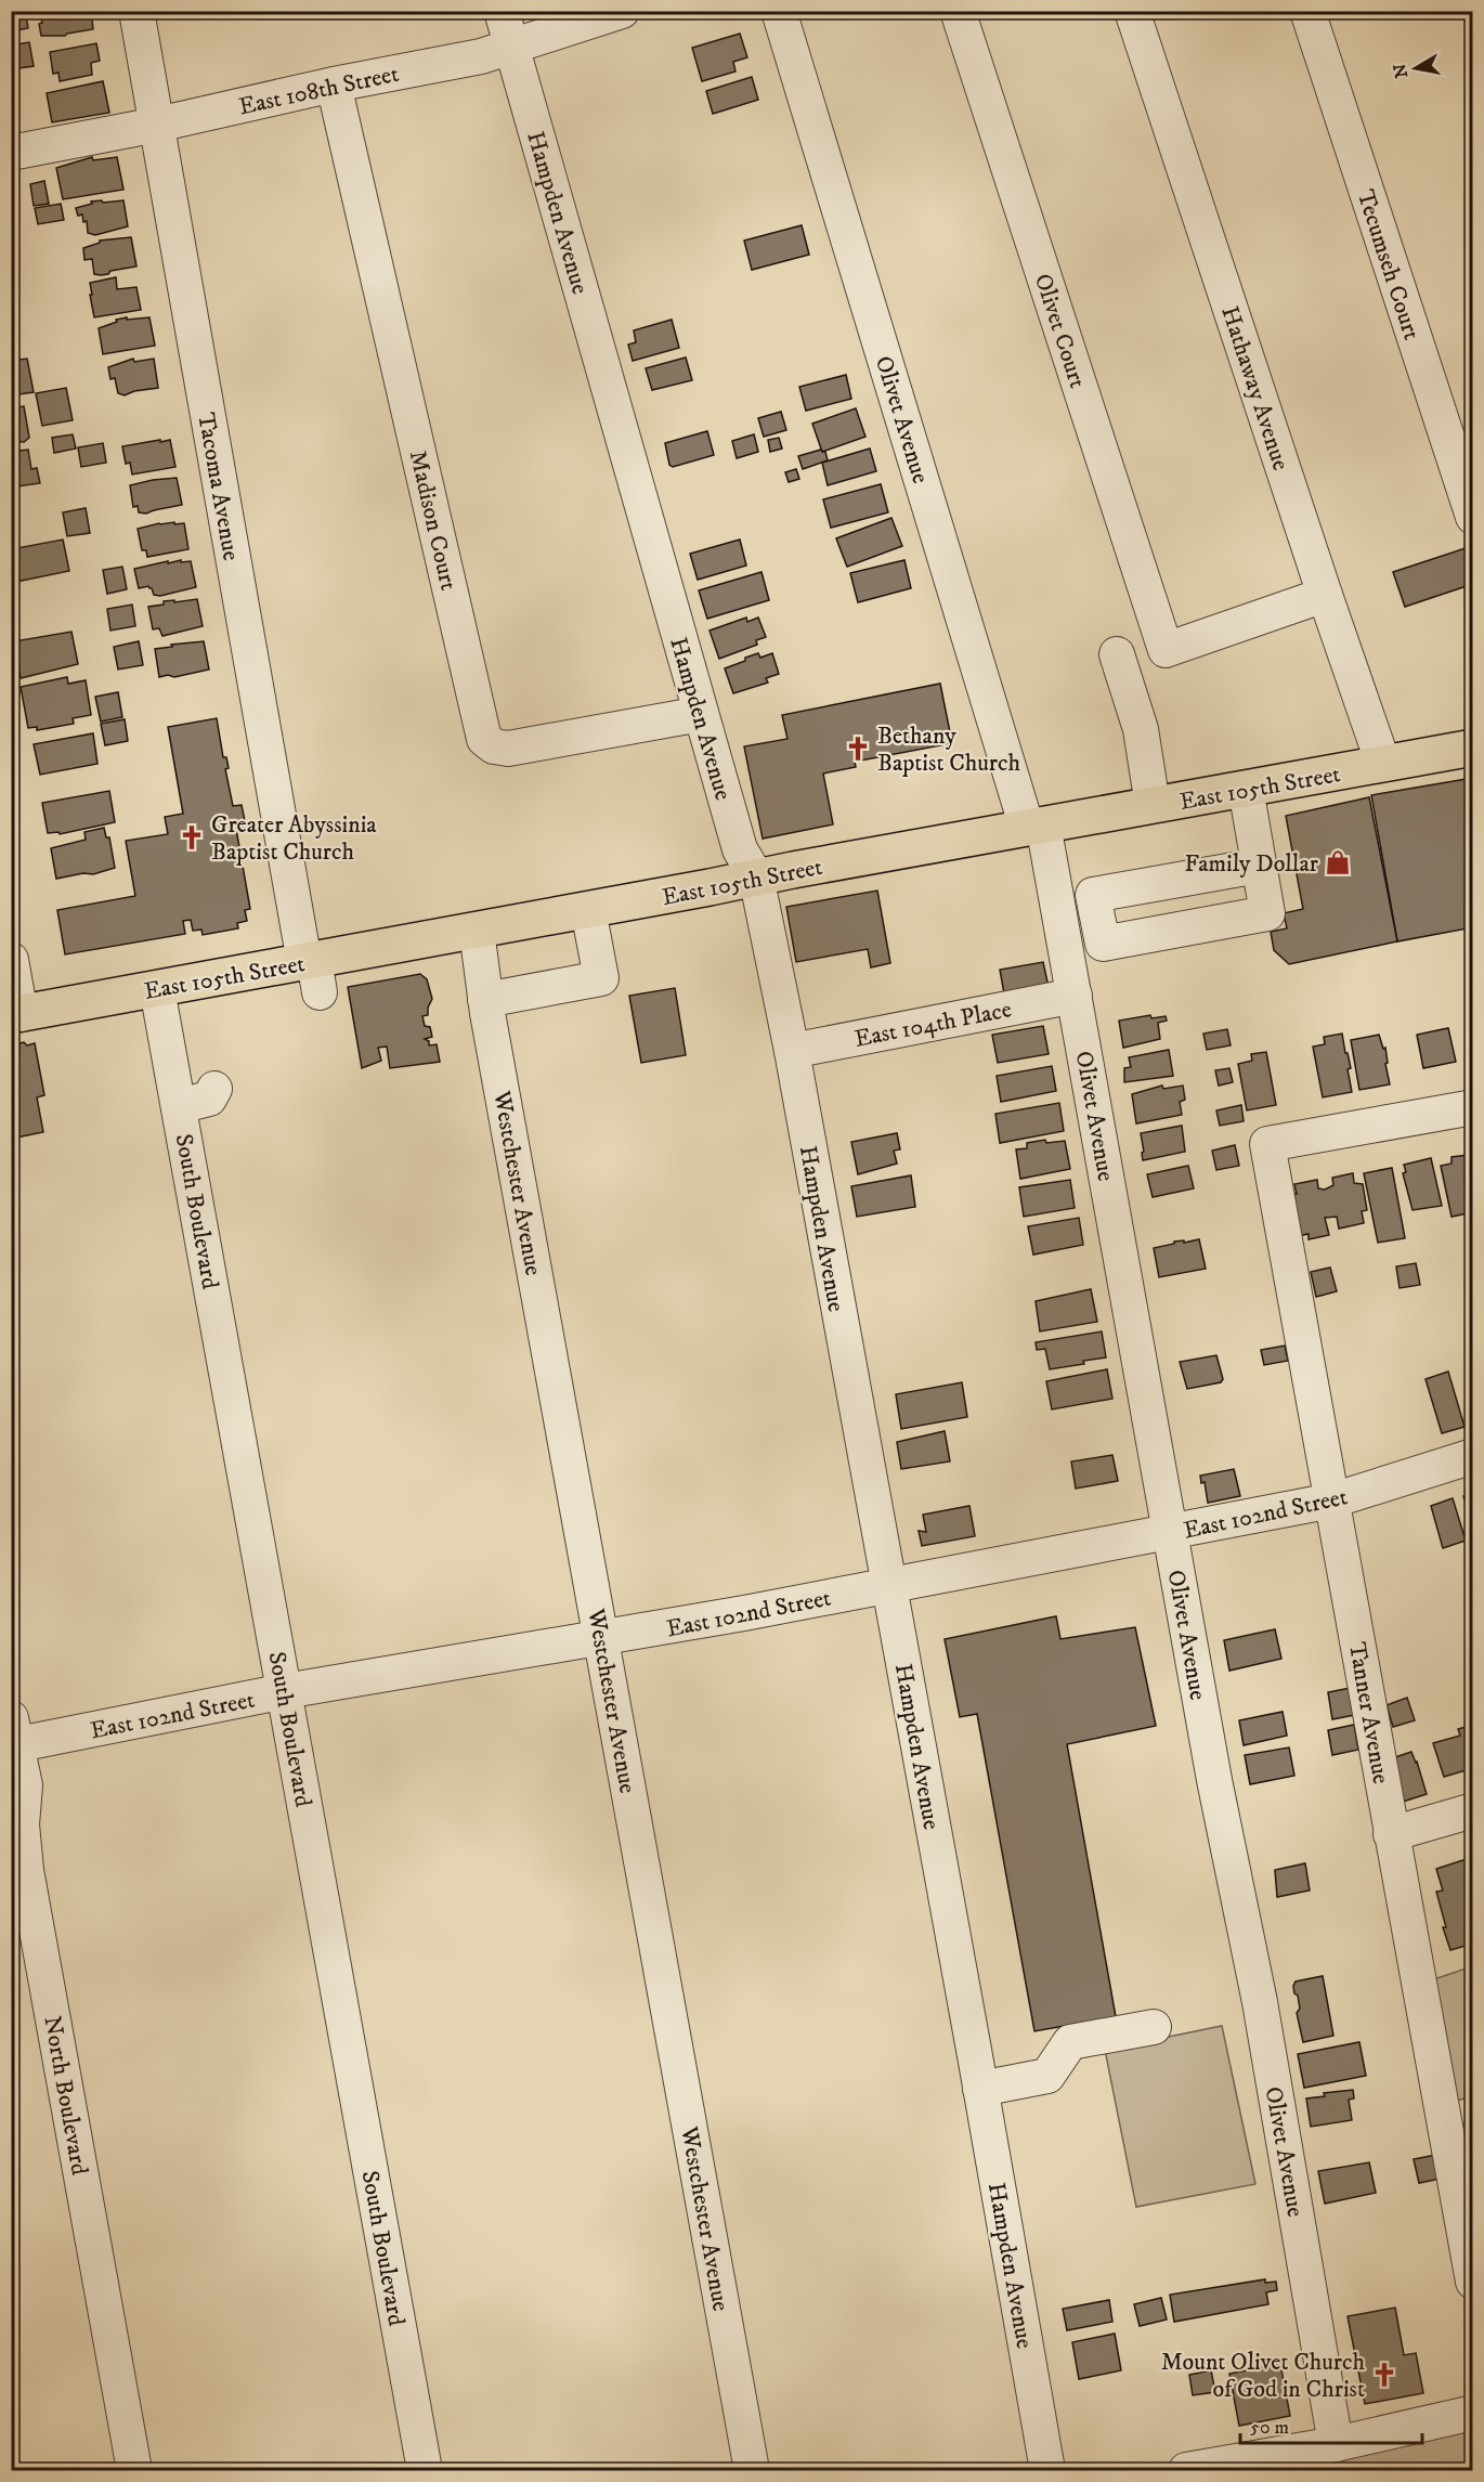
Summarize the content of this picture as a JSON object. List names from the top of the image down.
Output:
{
  "streets": {
    "main road": ["East 105th Street"],
    "street": [
      "East 108th Street",
      "Hampden Avenue",
      "Tecumseh Court",
      "Olivet Court",
      "Hathaway Avenue",
      "Olivet Avenue",
      "Tacoma Avenue",
      "Madison Court",
      "East 104th Place",
      "Westchester Avenue",
      "South Boulevard",
      "East 102nd Street",
      "Tanner Avenue",
      "North Boulevard"
    ]
  },
  "crossings": [
    ["East 108th Street", "Hampden Avenue"],
    ["East 108th Street", "Tacoma Avenue"],
    ["East 108th Street", "Madison Court"],
    ["Hampden Avenue", "Madison Court"],
    ["Hampden Avenue", "East 105th Street"],
    ["Hampden Avenue", "East 104th Place"],
    ["Hampden Avenue", "East 102nd Street"],
    ["Olivet Court", "Hathaway Avenue"],
    ["Hathaway Avenue", "East 105th Street"],
    ["Olivet Avenue", "East 105th Street"],
    ["Olivet Avenue", "East 104th Place"],
    ["Olivet Avenue", "East 102nd Street"],
    ["Tacoma Avenue", "East 105th Street"],
    ["East 105th Street", "Westchester Avenue"],
    ["East 105th Street", "South Boulevard"],
    ["Westchester Avenue", "East 102nd Street"],
    ["South Boulevard", "East 102nd Street"],
    ["East 102nd Street", "Tanner Avenue"],
    ["East 102nd Street", "North Boulevard"]
  ],
  "places": {
    "church": ["Bethany Baptist Church", "Greater Abyssinia Baptist Church", "Mount Olivet Church of God in Christ"],
    "shop": ["Family Dollar"]
  },
  "scale_bar": "50 m",
  "north": "left"
}
